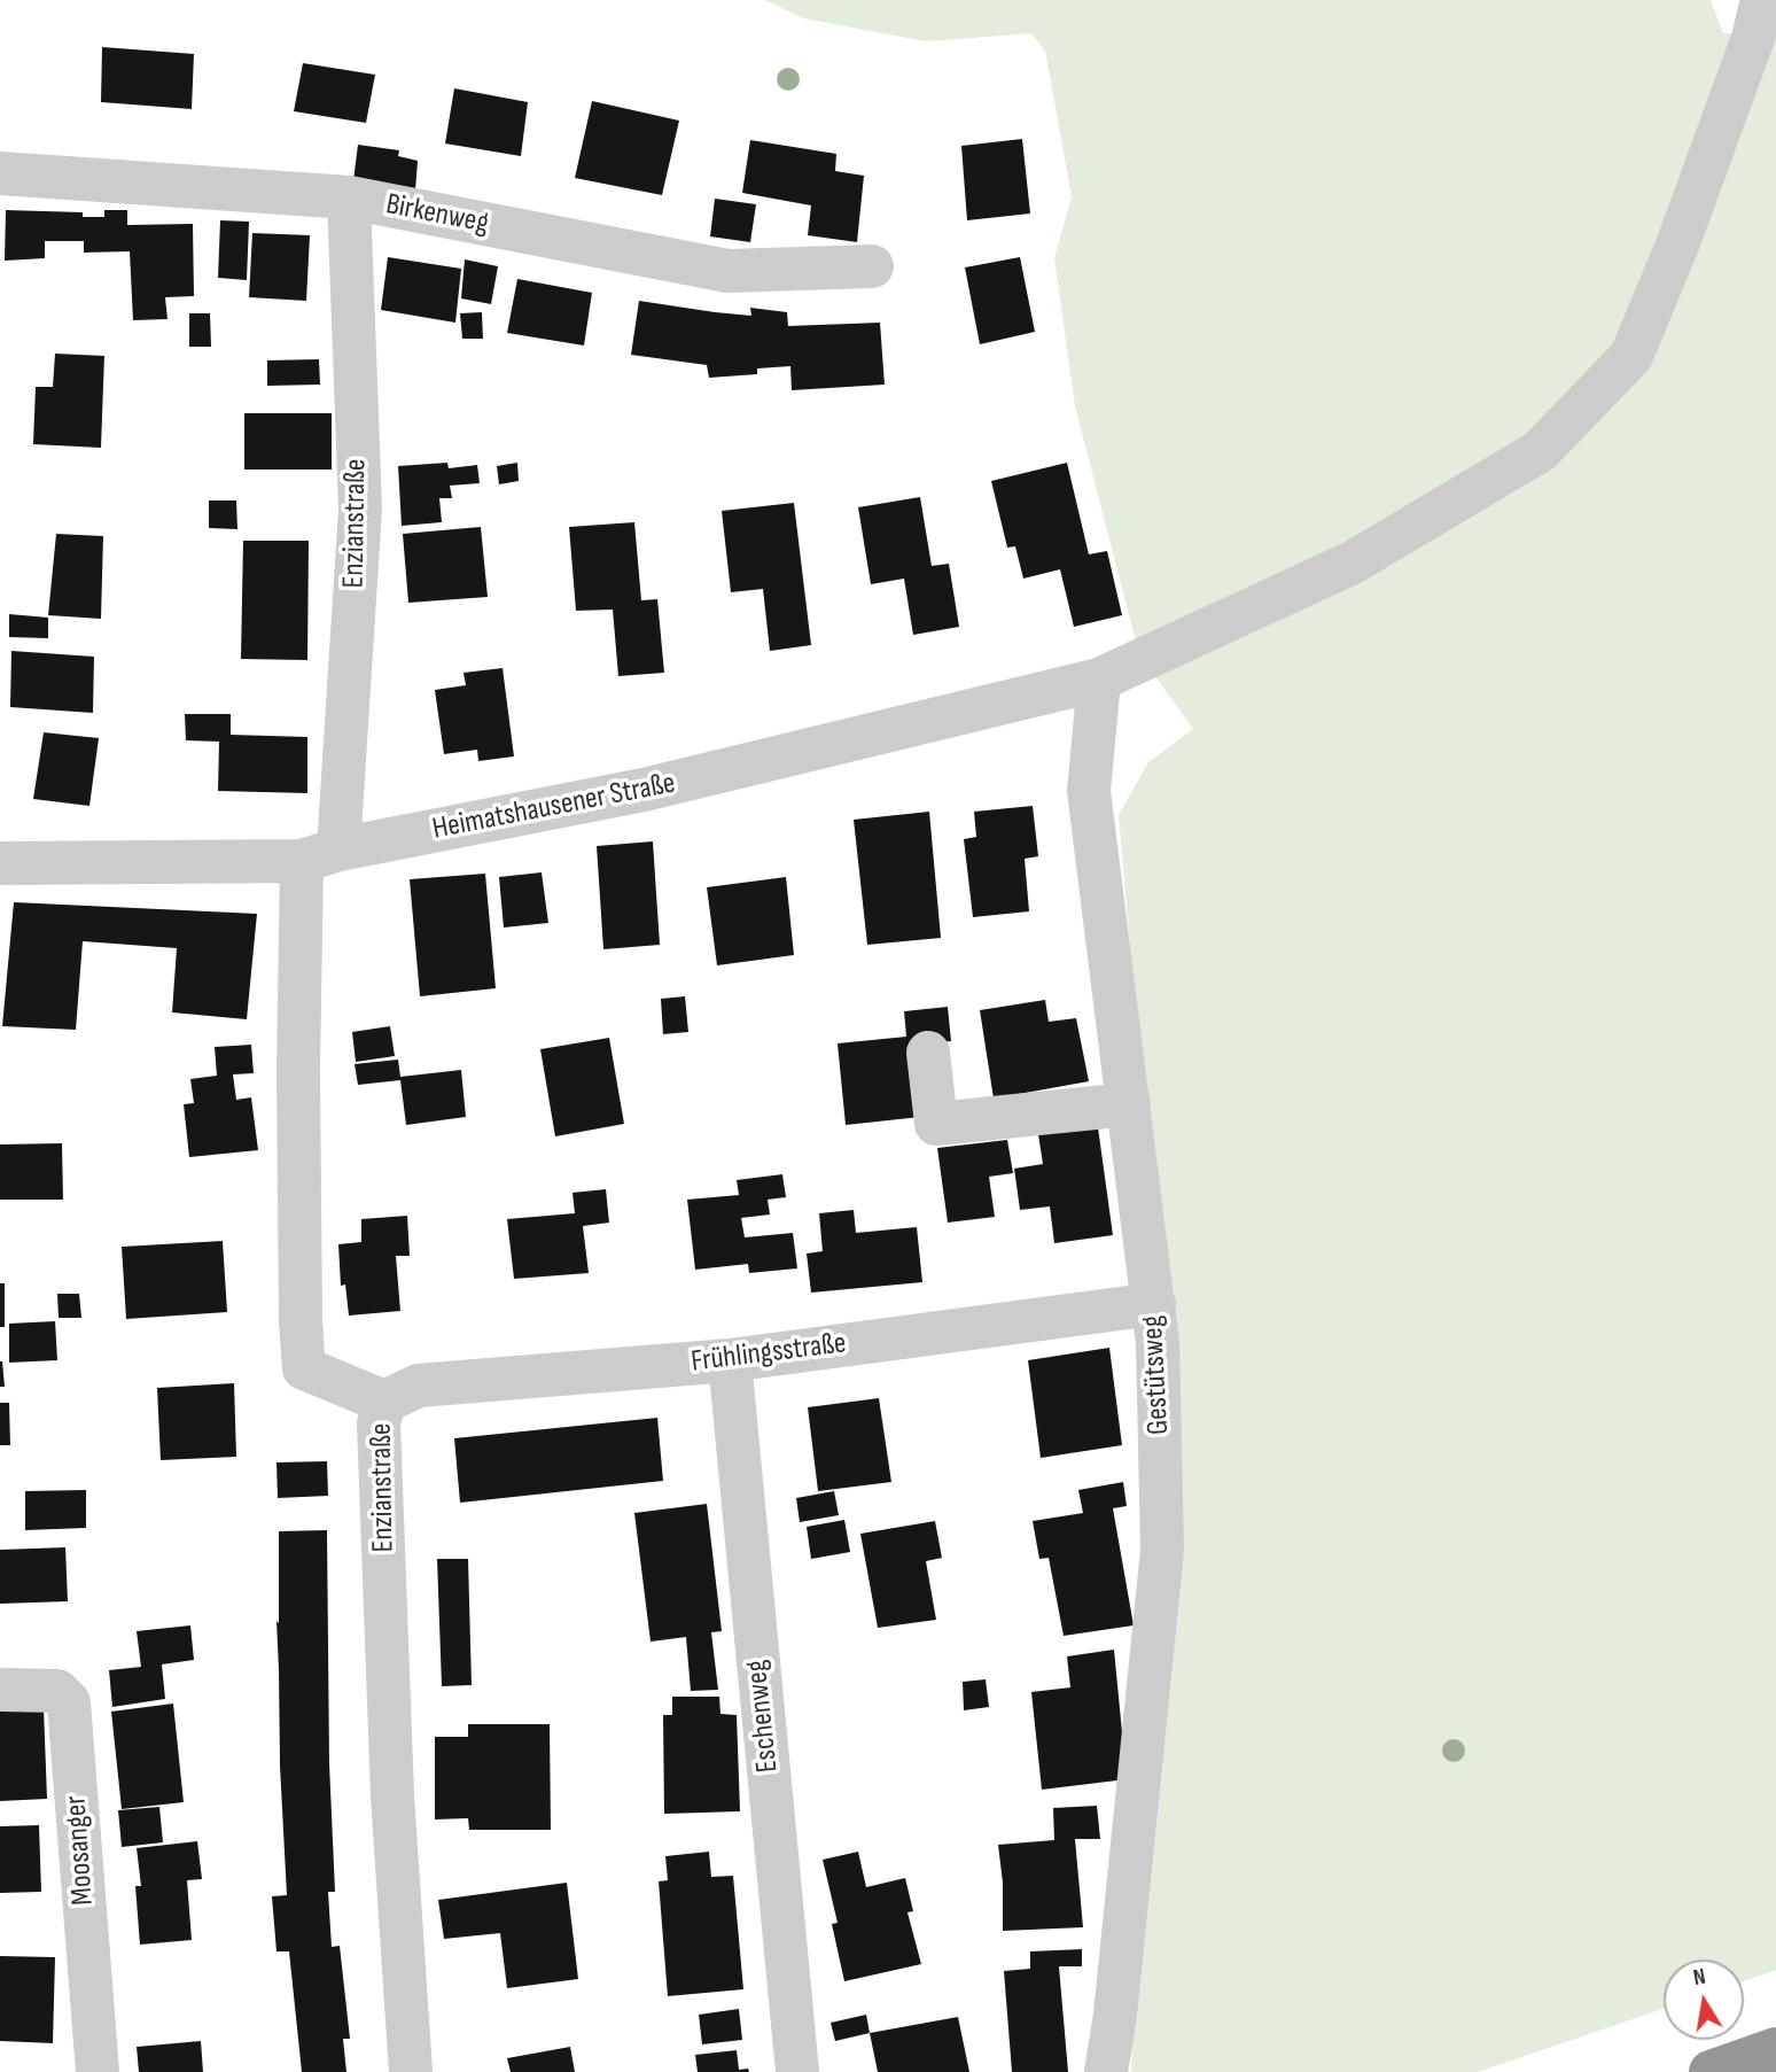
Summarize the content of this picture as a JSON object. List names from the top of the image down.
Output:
{
  "streets": {
    "street": [
      "Birkenweg",
      "Enzianstraße",
      "Heimatshausener Straße",
      "Frühlingsstraße",
      "Gestütsweg",
      "Eschenweg",
      "Moosanger"
    ]
  },
  "crossings": [
    ["Birkenweg", "Enzianstraße"],
    ["Enzianstraße", "Heimatshausener Straße"],
    ["Enzianstraße", "Frühlingsstraße"],
    ["Heimatshausener Straße", "Gestütsweg"],
    ["Frühlingsstraße", "Gestütsweg"],
    ["Frühlingsstraße", "Eschenweg"]
  ],
  "north": "top"
}
